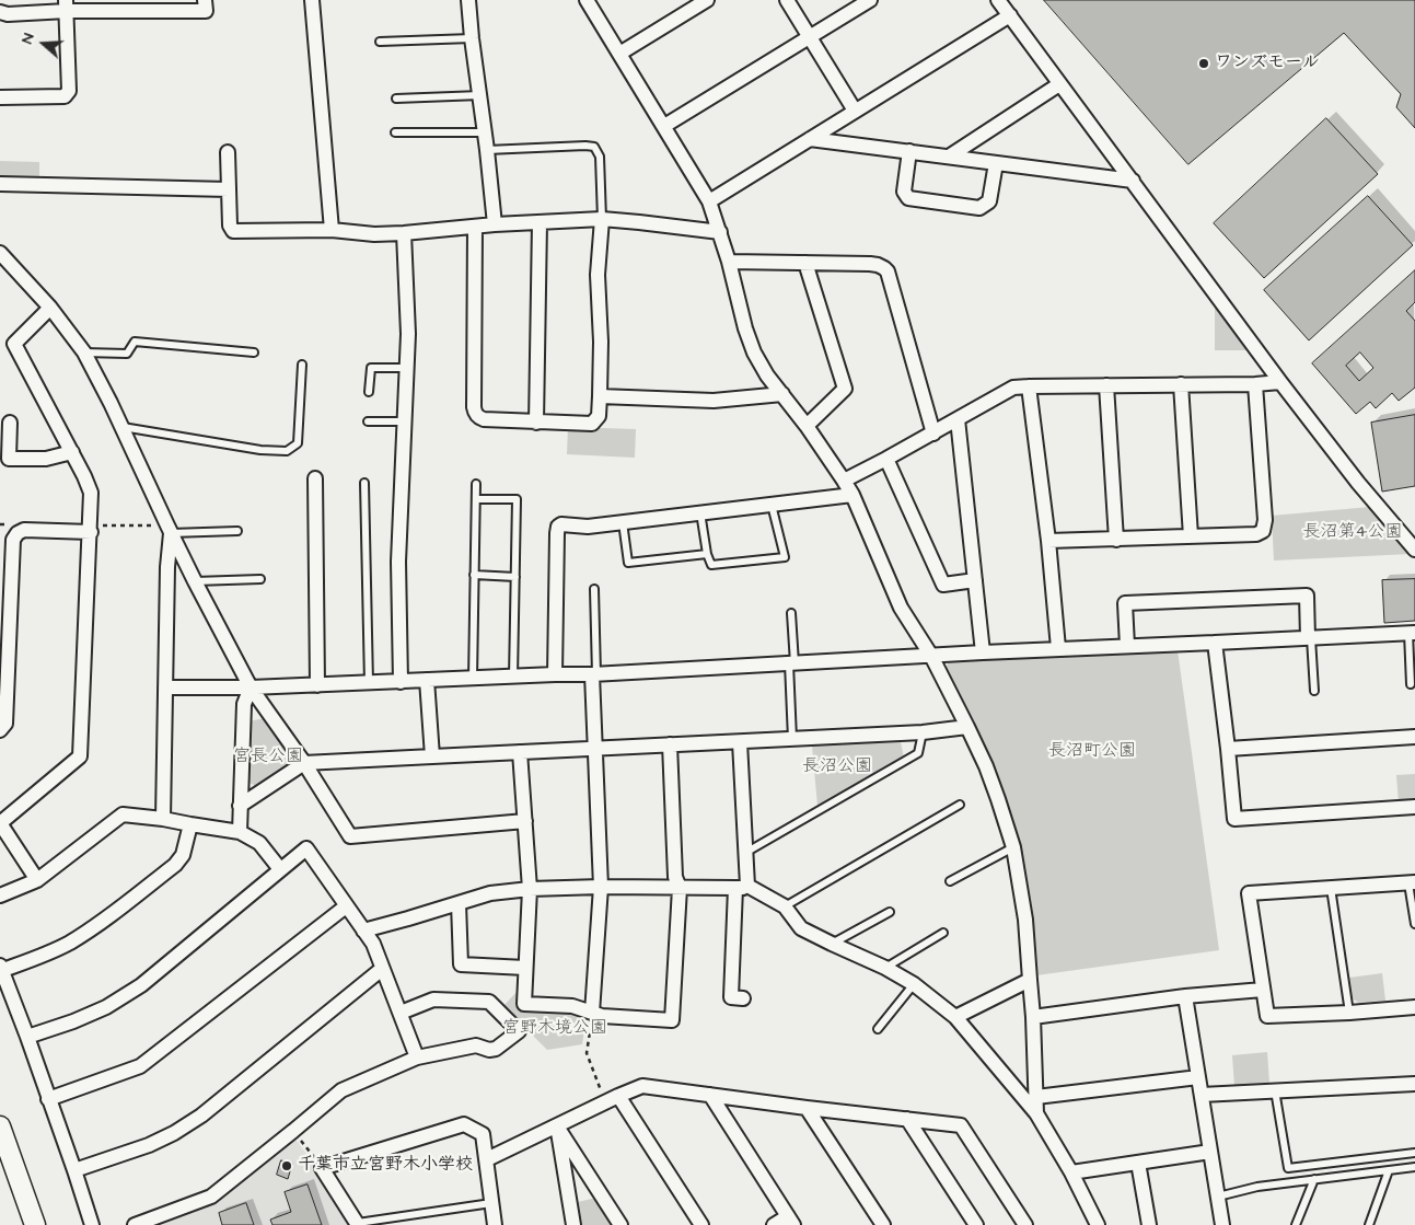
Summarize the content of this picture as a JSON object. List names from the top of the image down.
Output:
{
  "parks": [
    "長沼第4公園",
    "長沼町公園",
    "宮長公園",
    "長沼公園",
    "宮野木境公園"
  ],
  "places": ["ワンズモール", "千葉市立宮野木小学校"],
  "north": "left"
}
